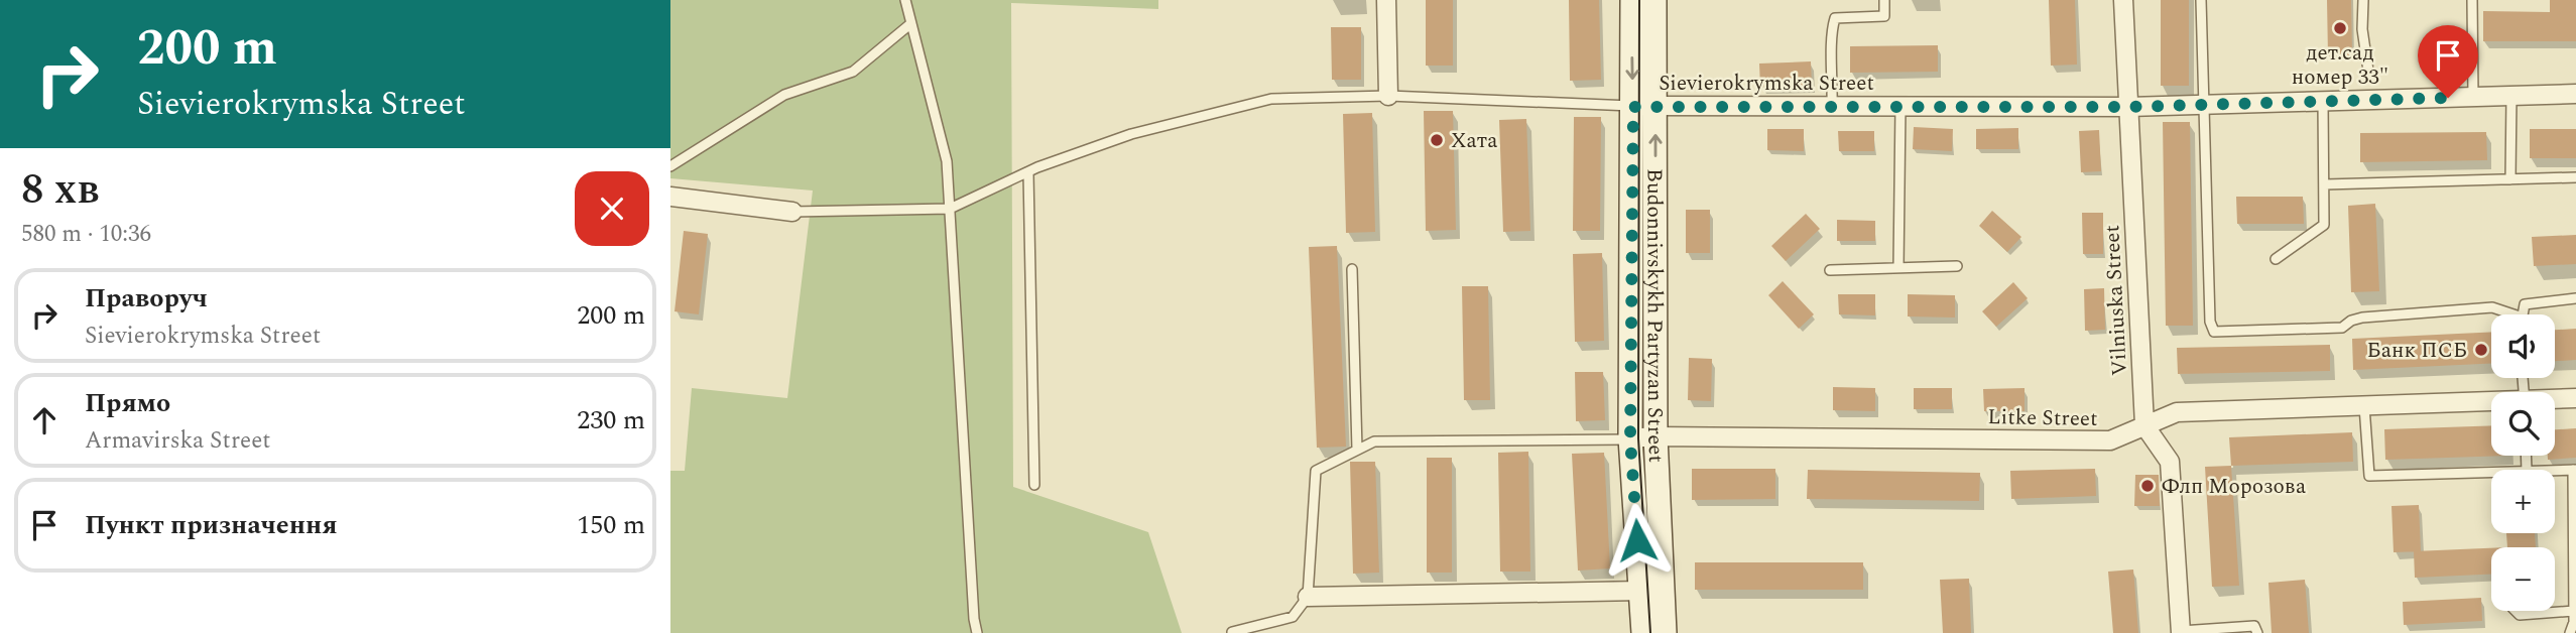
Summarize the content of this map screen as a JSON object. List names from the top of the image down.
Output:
{
  "streets": {
    "main road": ["Budonnivskykh Partyzan Street"],
    "street": ["Sievierokrymska Street", "Vilniuska Street", "Litke Street"]
  },
  "crossings": [
    ["Sievierokrymska Street", "Vilniuska Street"],
    ["Sievierokrymska Street", "Budonnivskykh Partyzan Street"],
    ["Vilniuska Street", "Litke Street"],
    ["Budonnivskykh Partyzan Street", "Litke Street"]
  ],
  "places": [
    "дет.сад номер 33\"",
    "Хата",
    "Банк ПСБ",
    "Флп Морозова"
  ],
  "page": {
    "turn": ["200 m", "Sievierokrymska Street"],
    "heading": ["8 хв", "580 m · 10:36"],
    "list": [
      {
        "name": "Праворуч",
        "note": "Sievierokrymska Street",
        "value": "200 m"
      },
      {
        "name": "Прямо",
        "note": "Armavirska Street",
        "value": "230 m"
      },
      {
        "name": "Пункт призначення",
        "value": "150 m"
      }
    ],
    "map_buttons": ["+", "−"]
  }
}
